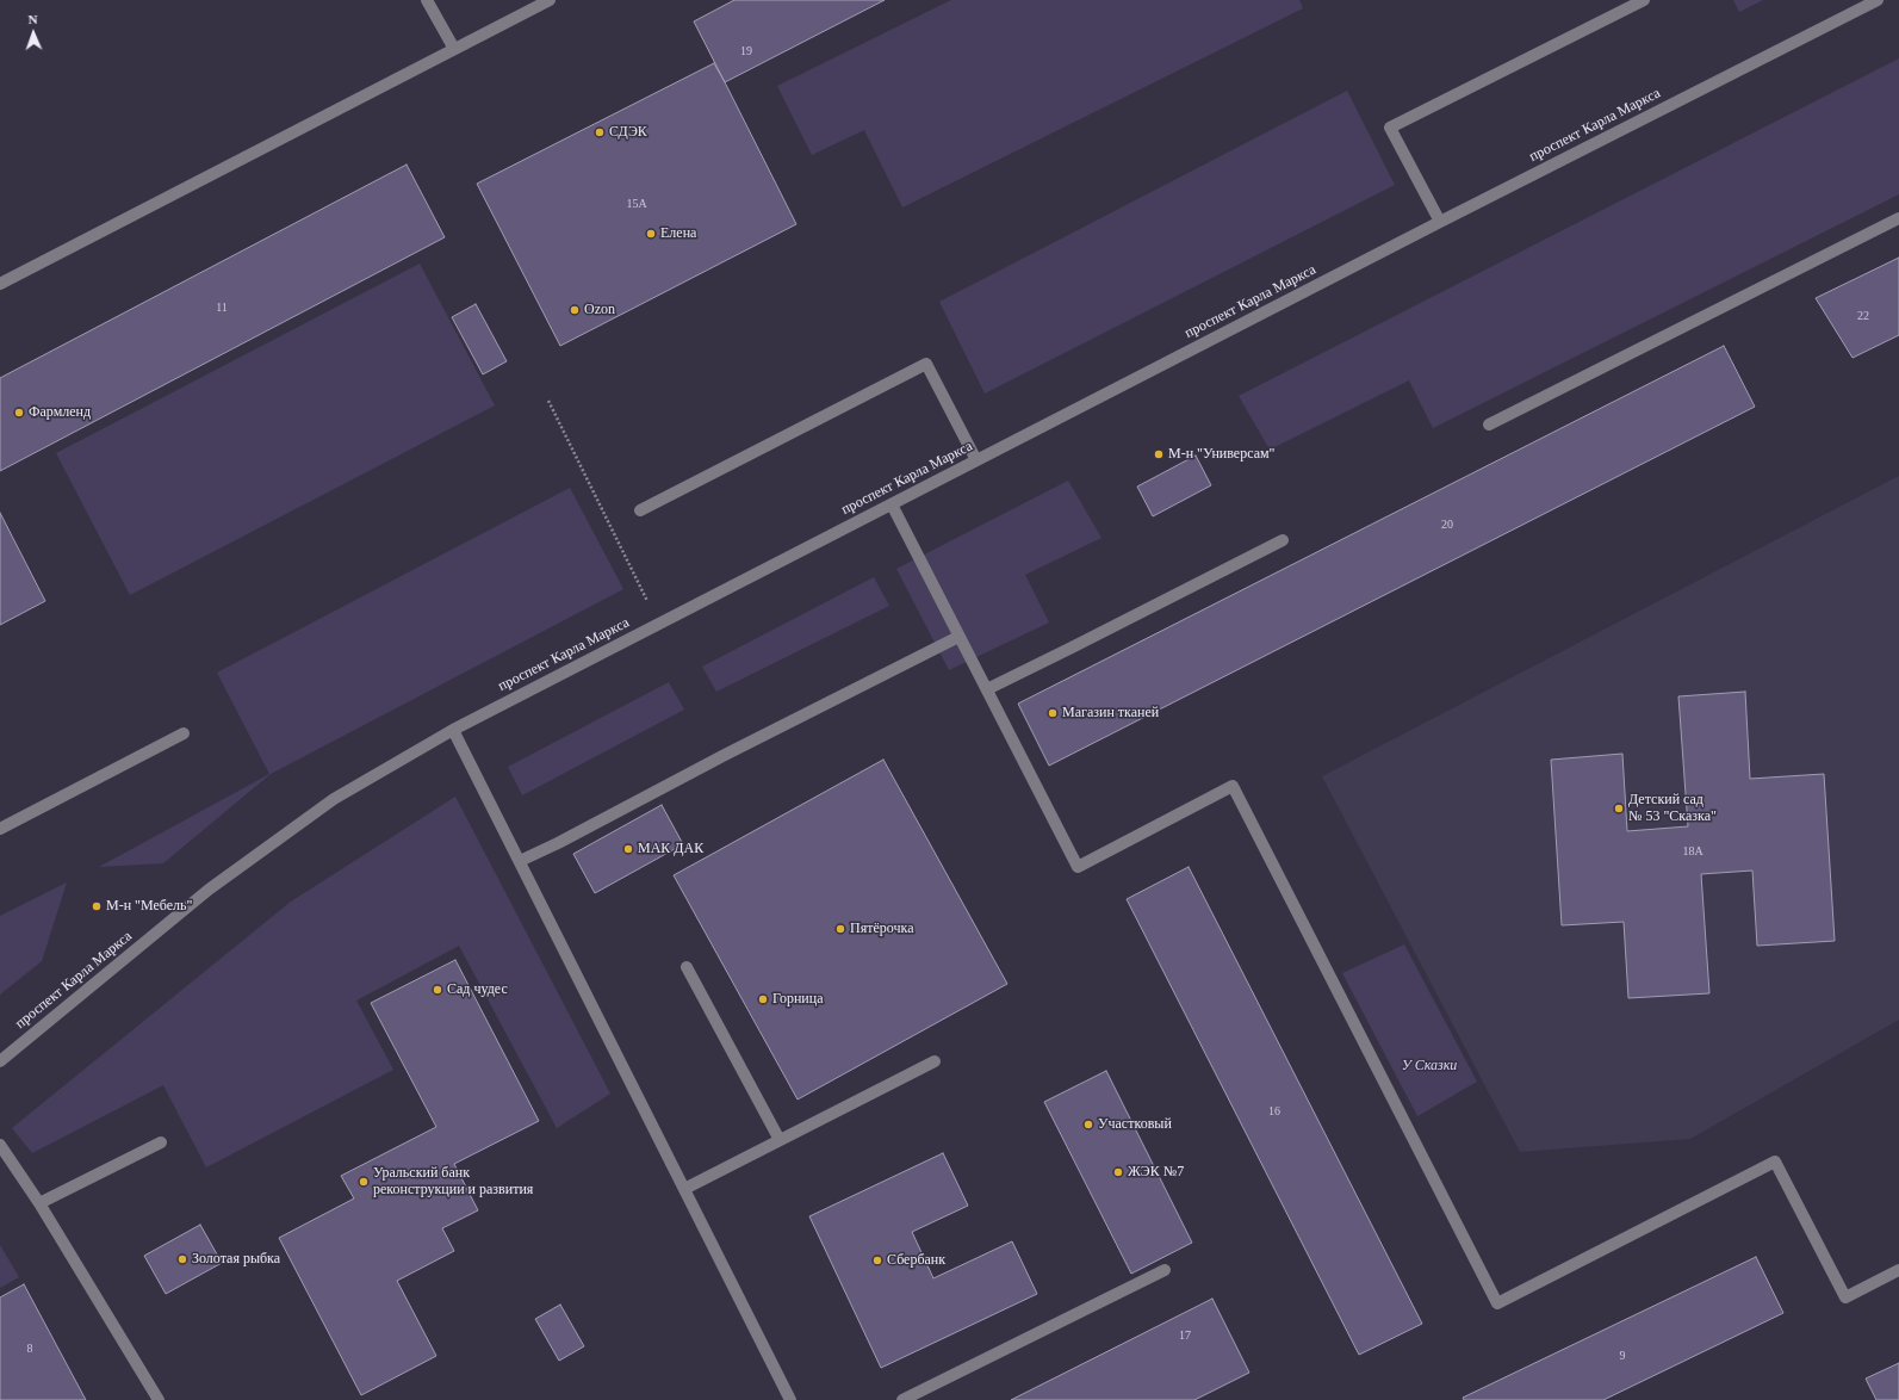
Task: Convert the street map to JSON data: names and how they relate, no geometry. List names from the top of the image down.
{
  "streets": {
    "street": ["проспект Карла Маркса"]
  },
  "parks": ["У Сказки"],
  "places": [
    "СДЭК",
    "Елена",
    "Ozon",
    "Фармленд",
    "М-н \"Универсам\"",
    "Магазин тканей",
    "Детский сад № 53 \"Сказка\"",
    "МАК ДАК",
    "М-н \"Мебель\"",
    "Пятёрочка",
    "Сад чудес",
    "Горница",
    "Участковый",
    "ЖЭК №7",
    "Уральский банк реконструкции и развития",
    "Золотая рыбка",
    "Сбербанк"
  ],
  "house_numbers": [
    "19",
    "15А",
    "11",
    "22",
    "20",
    "18А",
    "16",
    "17",
    "8",
    "9"
  ],
  "north": "top"
}
